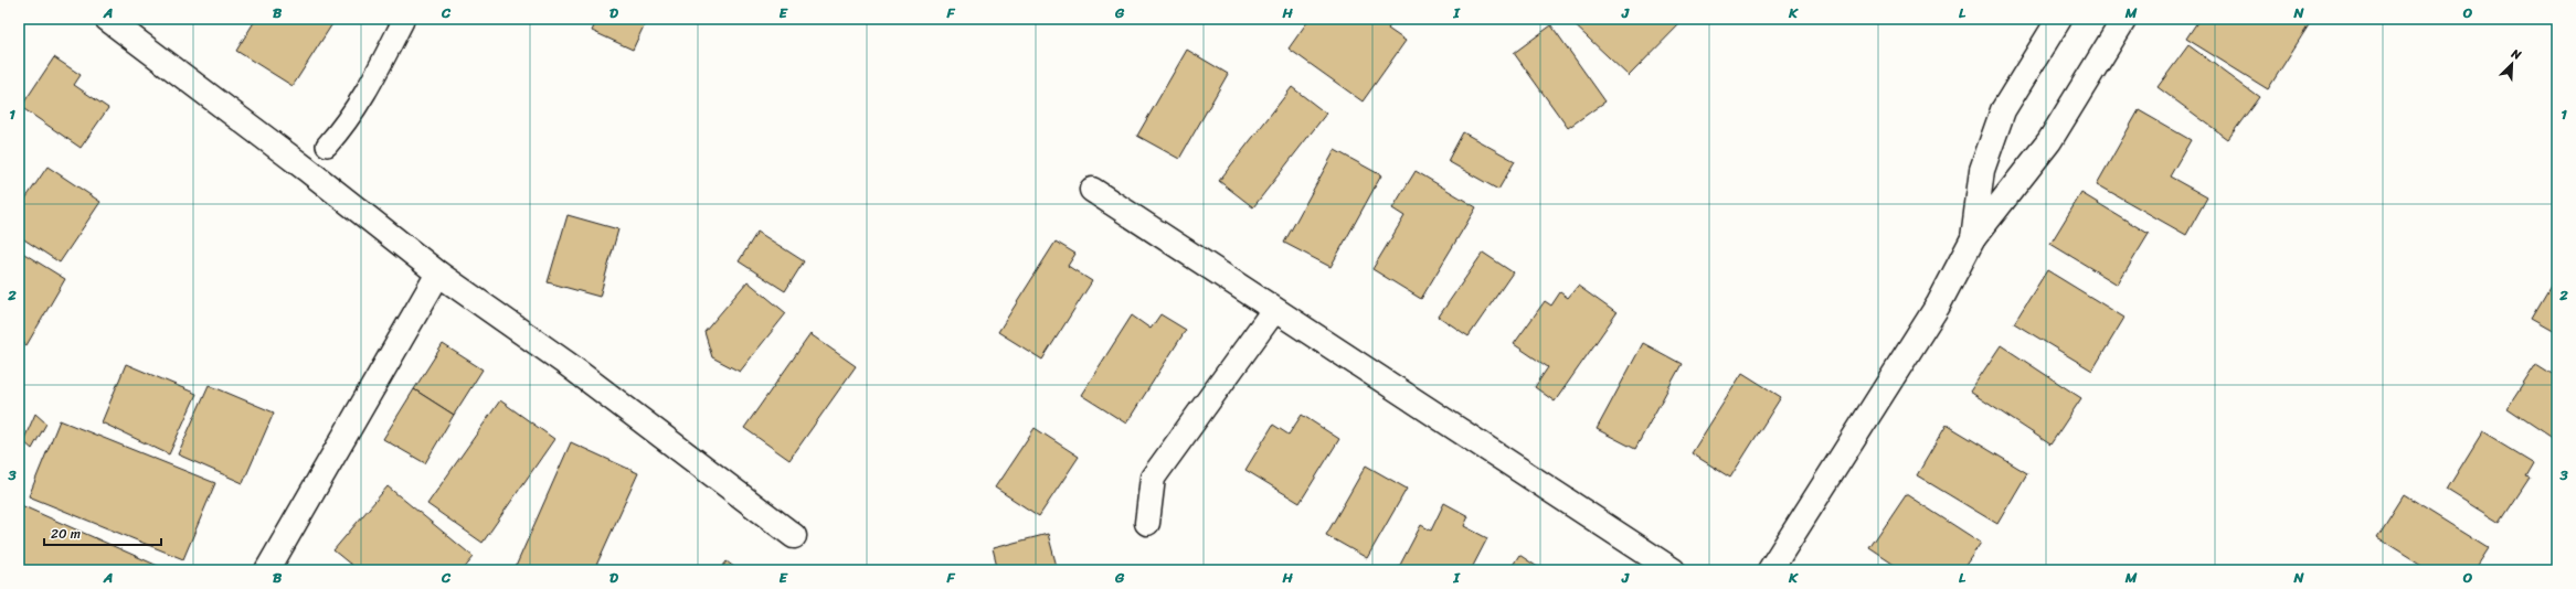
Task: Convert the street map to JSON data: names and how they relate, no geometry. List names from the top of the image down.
{
  "scale_bar": "20 m",
  "north": "top right",
  "grid": {
    "columns": [
      "A",
      "B",
      "C",
      "D",
      "E",
      "F",
      "G",
      "H",
      "I",
      "J",
      "K",
      "L",
      "M",
      "N",
      "O"
    ],
    "rows": ["1", "2", "3"]
  }
}
